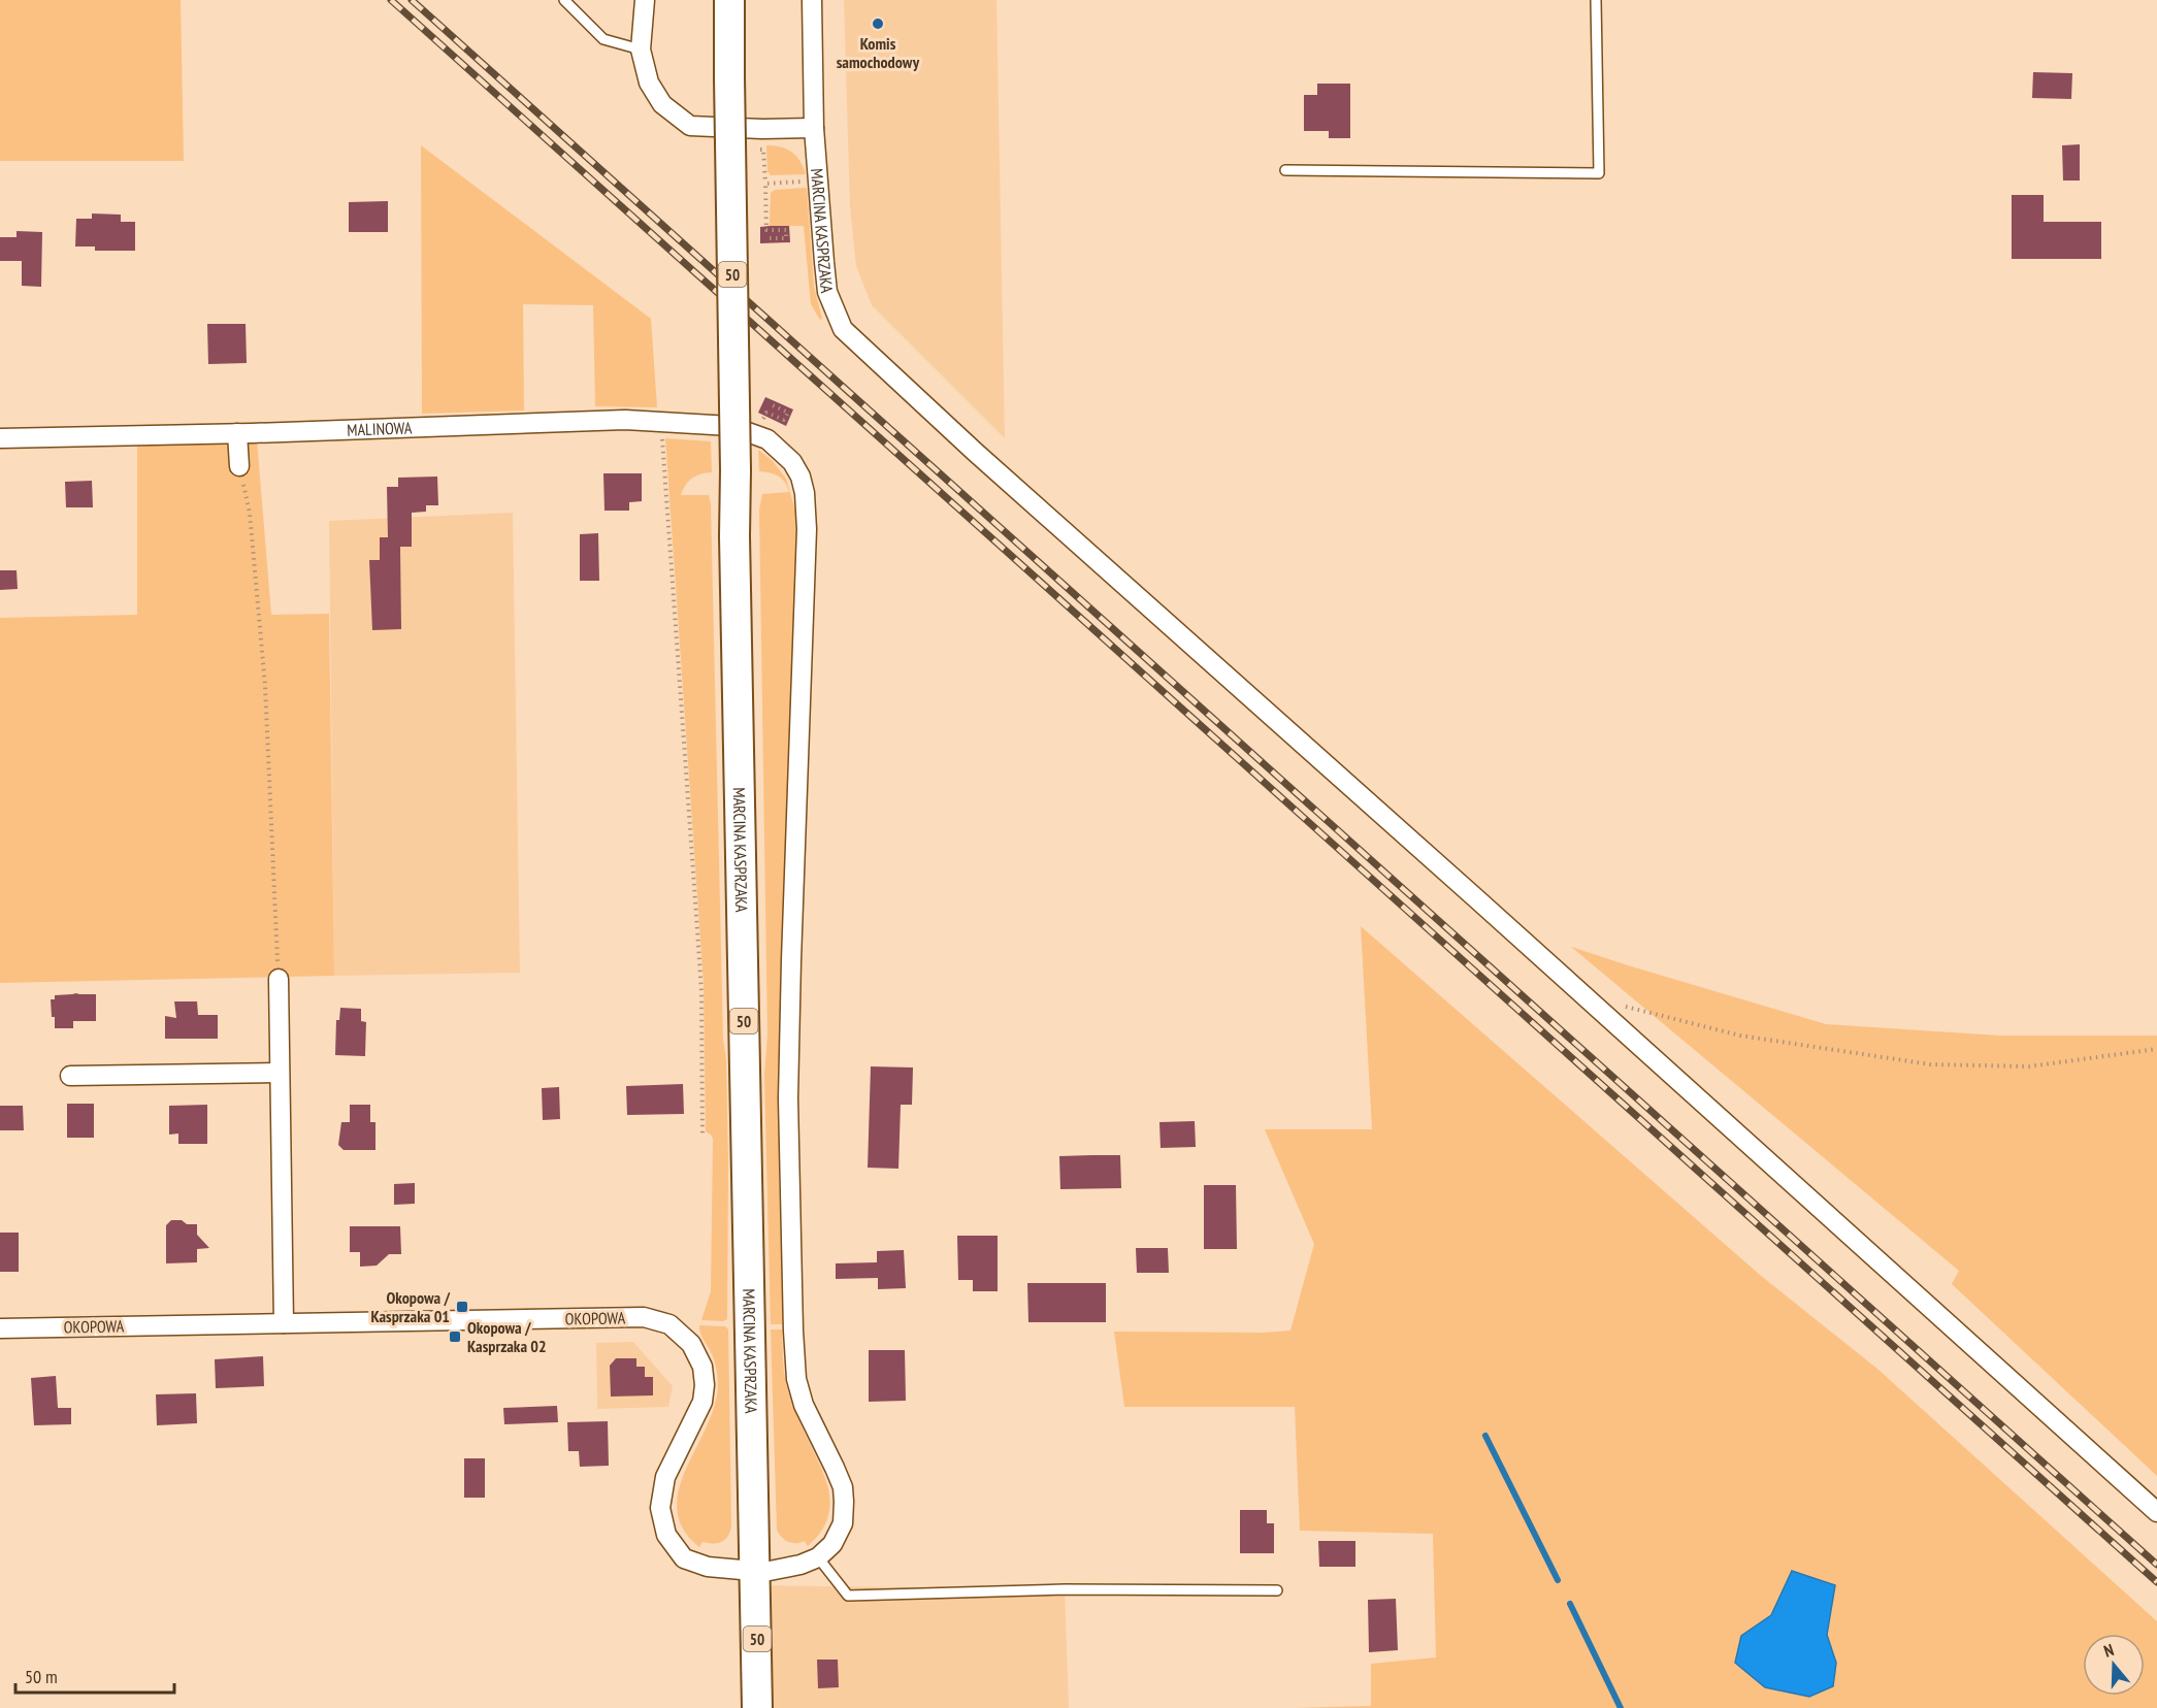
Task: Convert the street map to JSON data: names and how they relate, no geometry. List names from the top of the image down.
{
  "streets": {
    "main road": ["MARCINA KASPRZAKA", "50"],
    "street": ["MALINOWA", "OKOPOWA"]
  },
  "crossings": [
    ["MARCINA KASPRZAKA", "OKOPOWA"]
  ],
  "places": {
    "other": ["Komis samochodowy"],
    "transit": ["Okopowa / Kasprzaka 01", "Okopowa / Kasprzaka 02"]
  },
  "scale_bar": "50 m",
  "north": "top"
}
